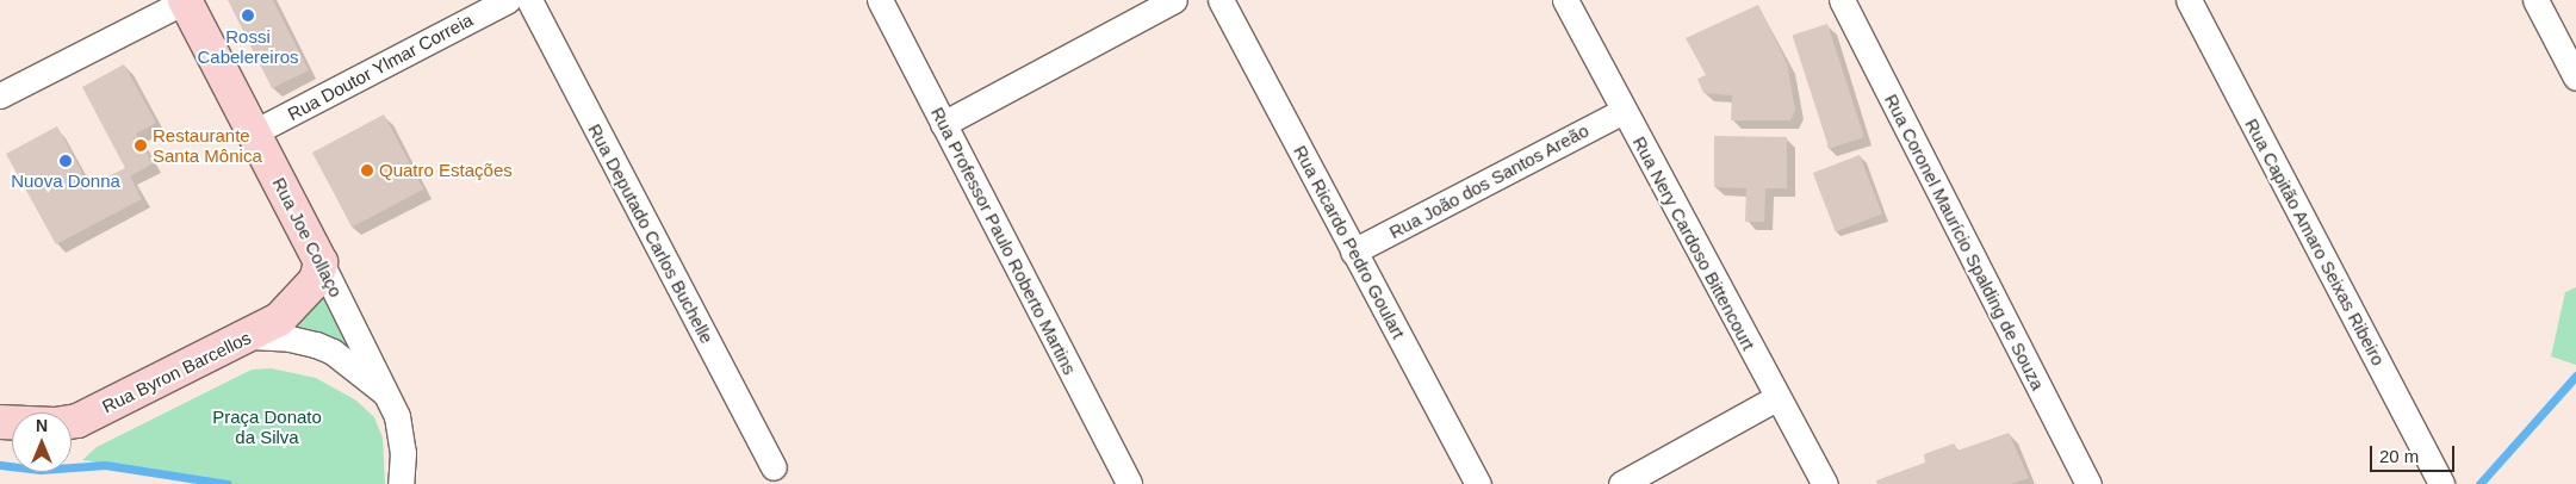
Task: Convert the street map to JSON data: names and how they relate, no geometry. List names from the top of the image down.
{
  "streets": {
    "main road": ["Rua Joe Collaço", "Rua Byron Barcellos"],
    "street": [
      "Rua Doutor Ylmar Correia",
      "Rua João dos Santos Areão",
      "Rua Deputado Carlos Buchelle",
      "Rua Professor Paulo Roberto Martins",
      "Rua Ricardo Pedro Goulart",
      "Rua Coronel Maurício Spalding de Souza",
      "Rua Capitão Amaro Seixas Ribeiro",
      "Rua Nery Cardoso Bittencourt"
    ]
  },
  "crossings": [
    ["Rua Doutor Ylmar Correia", "Rua Joe Collaço"],
    ["Rua João dos Santos Areão", "Rua Ricardo Pedro Goulart"],
    ["Rua João dos Santos Areão", "Rua Nery Cardoso Bittencourt"],
    ["Rua Joe Collaço", "Rua Byron Barcellos"]
  ],
  "parks": ["Praça Donato da Silva"],
  "places": [
    "Rossi Cabelereiros",
    "Restaurante Santa Mônica",
    "Nuova Donna",
    "Quatro Estações"
  ],
  "scale_bar": "20 m",
  "north": "top"
}
